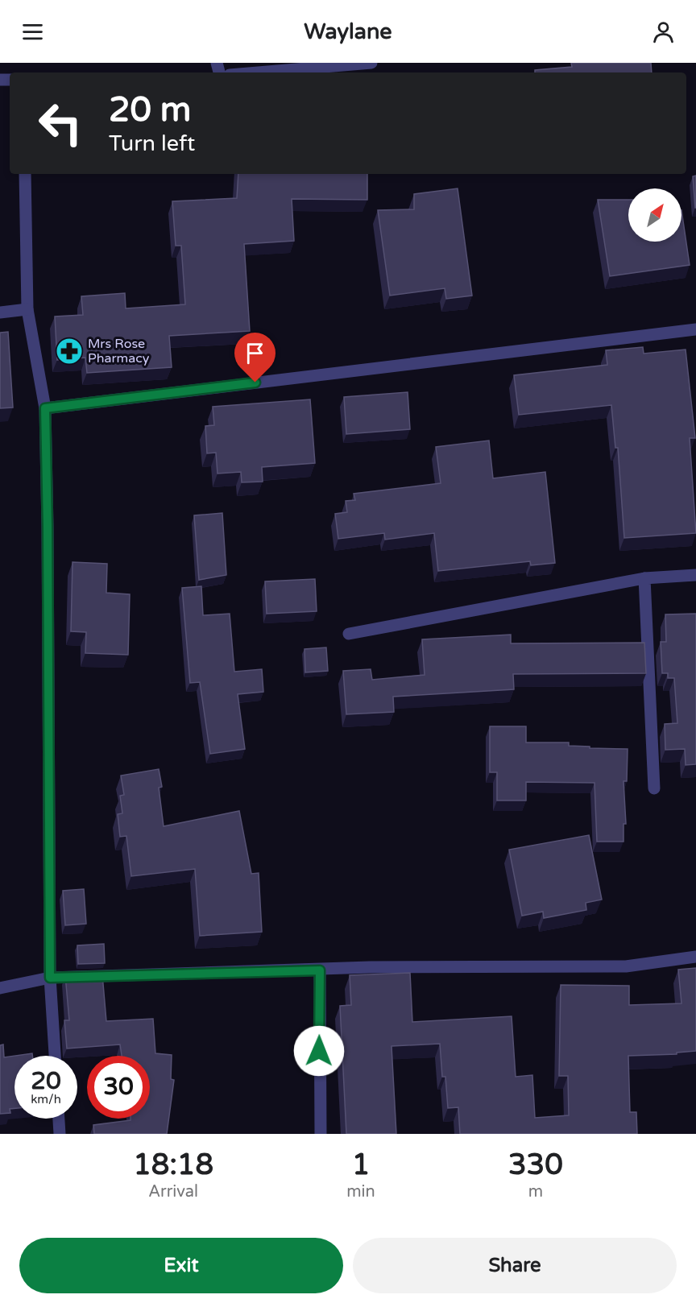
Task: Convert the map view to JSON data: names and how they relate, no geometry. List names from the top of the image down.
{
  "places": {
    "pharmacy": ["Mrs Rose Pharmacy"]
  },
  "north": "top right",
  "page": {
    "header": "Waylane",
    "turn": ["20 m", "Turn left"],
    "speed": "20 km/h",
    "limit": "30",
    "eta": [
      "18:18",
      "Arrival",
      "1",
      "min",
      "330",
      "m"
    ],
    "buttons": ["Exit", "Share"]
  }
}
